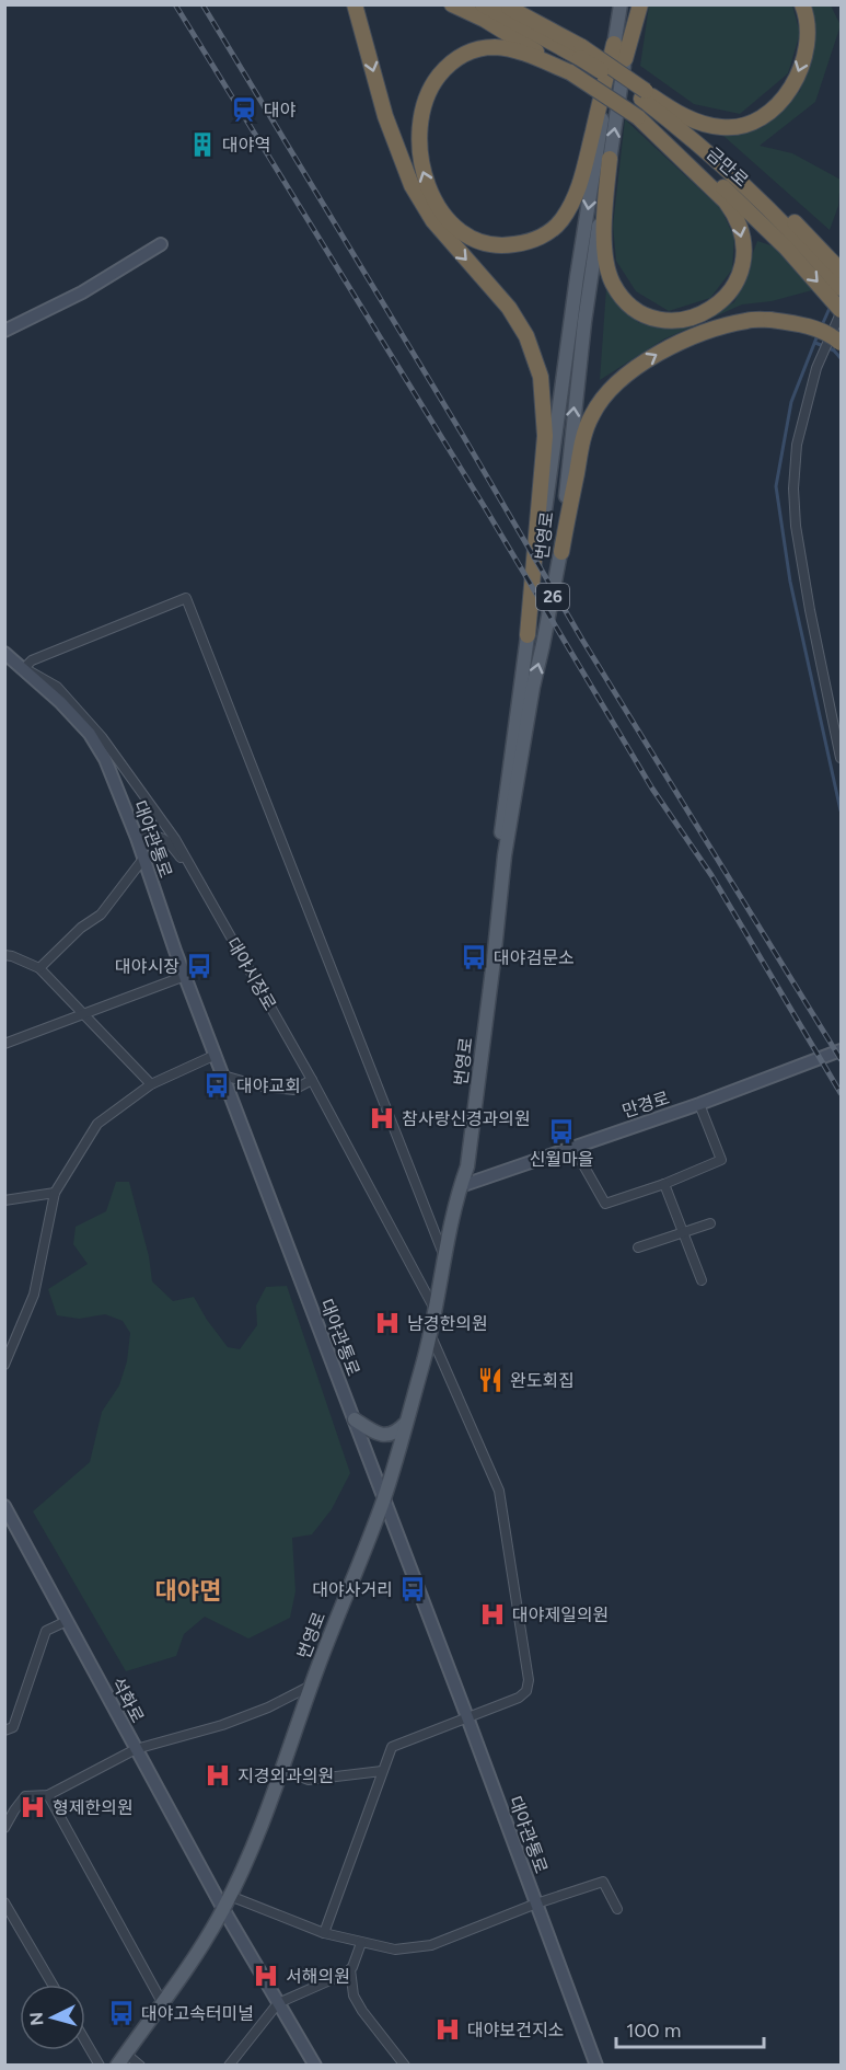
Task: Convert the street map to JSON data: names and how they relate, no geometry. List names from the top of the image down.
{
  "streets": {
    "highway": ["금만로"],
    "main road": ["번영로", "26"],
    "street": [
      "대야관통로",
      "대야시장로",
      "만경로",
      "석화로"
    ]
  },
  "crossings": [
    ["번영로", "대야관통로"],
    ["번영로", "대야시장로"],
    ["번영로", "만경로"],
    ["번영로", "석화로"],
    ["대야관통로", "대야시장로"]
  ],
  "districts": ["대야면"],
  "places": {
    "station": ["대야"],
    "building": ["대야역"],
    "bus stop": [
      "대야검문소",
      "대야시장",
      "대야교회",
      "신월마을",
      "대야사거리",
      "대야고속터미널"
    ],
    "hospital": [
      "참사랑신경과의원",
      "남경한의원",
      "대야제일의원",
      "지경외과의원",
      "형제한의원",
      "서해의원",
      "대야보건지소"
    ],
    "restaurant": ["완도회집"]
  },
  "scale_bar": "100 m",
  "north": "left"
}
